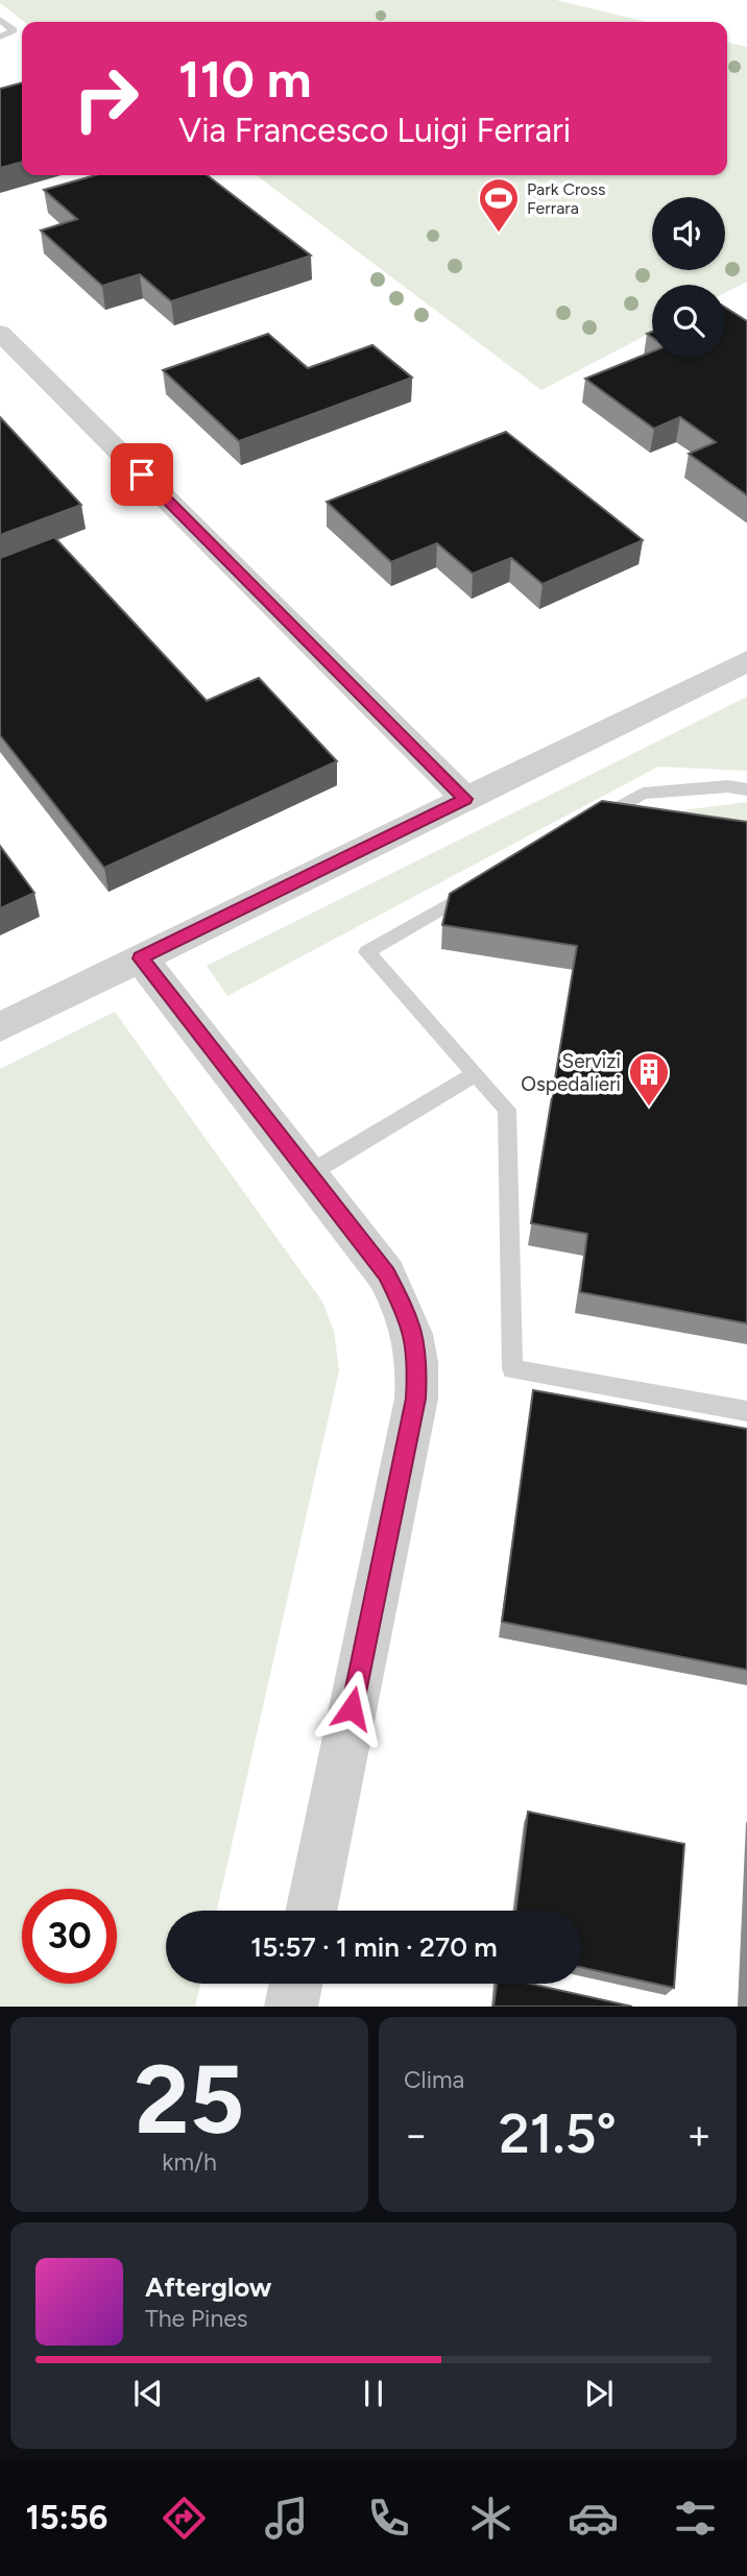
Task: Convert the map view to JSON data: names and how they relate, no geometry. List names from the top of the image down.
{
  "places": {
    "sports": ["Park Cross Ferrara"],
    "building": ["Servizi Ospedalieri"]
  },
  "page": {
    "turn": ["110 m", "Via Francesco Luigi Ferrari"],
    "limit": "30",
    "trip": "15:57 · 1 min · 270 m",
    "tile": [
      ["25", "km/h"],
      "Clima"
    ],
    "heat": ["−", "21.5°", "+"],
    "song": ["Afterglow", "The Pines"],
    "tabs": "15:56"
  }
}
